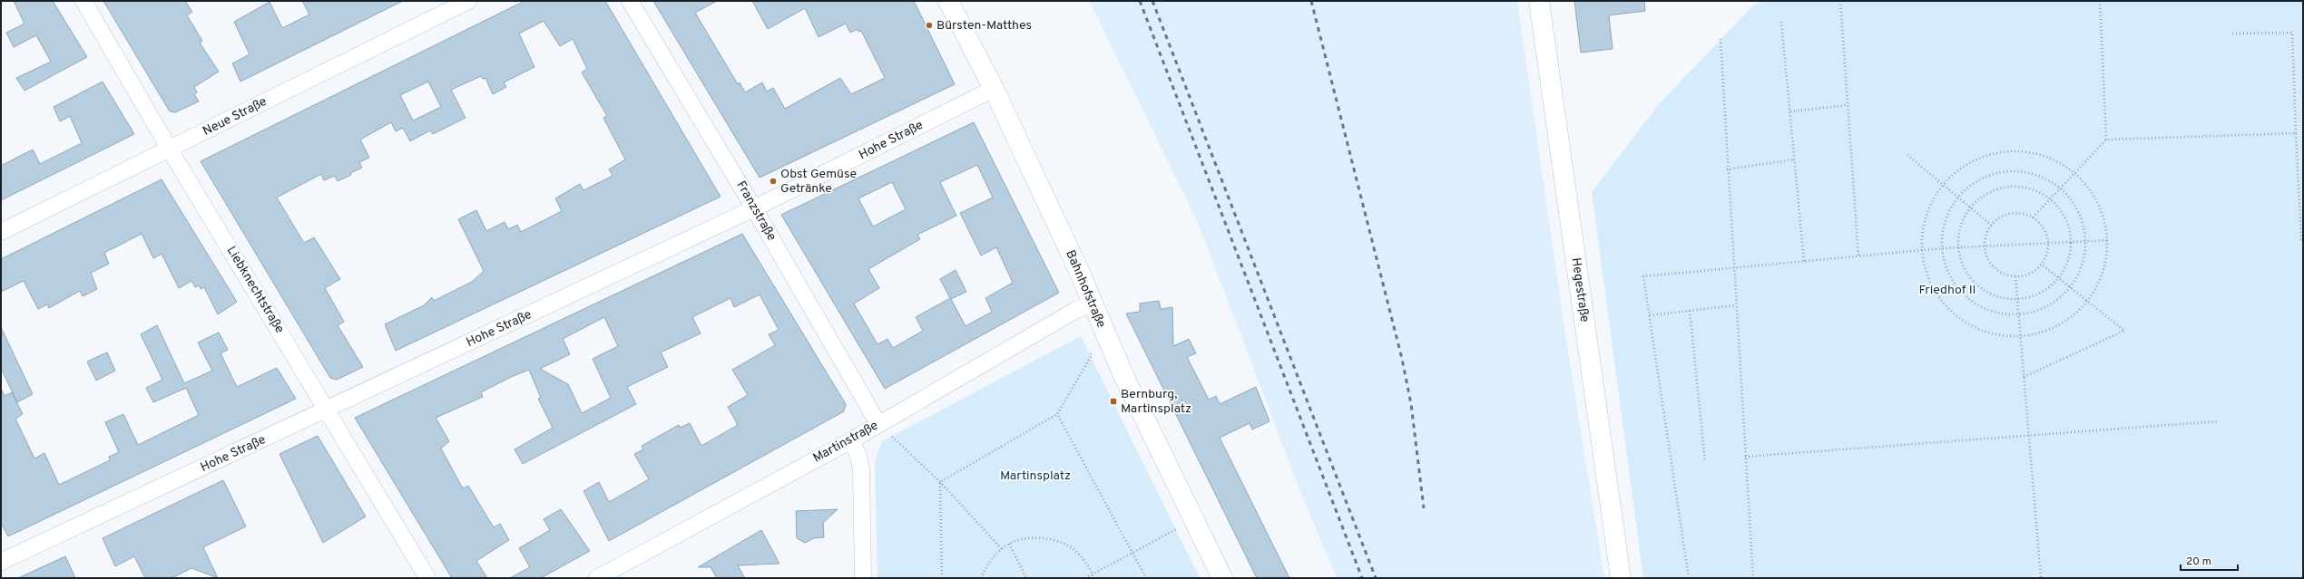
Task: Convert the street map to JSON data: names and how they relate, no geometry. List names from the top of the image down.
{
  "streets": {
    "main road": ["Bahnhofstraße", "Hegestraße"],
    "street": [
      "Neue Straße",
      "Hohe Straße",
      "Franzstraße",
      "Liebknechtstraße",
      "Martinstraße"
    ]
  },
  "crossings": [
    ["Neue Straße", "Liebknechtstraße"],
    ["Hohe Straße", "Franzstraße"],
    ["Hohe Straße", "Bahnhofstraße"],
    ["Hohe Straße", "Liebknechtstraße"],
    ["Franzstraße", "Martinstraße"],
    ["Bahnhofstraße", "Martinstraße"]
  ],
  "parks": ["Friedhof II", "Martinsplatz"],
  "places": {
    "other": ["Bürsten-Matthes", "Obst Gemüse Getränke"],
    "transit": ["Bernburg, Martinsplatz"]
  },
  "scale_bar": "20 m"
}
